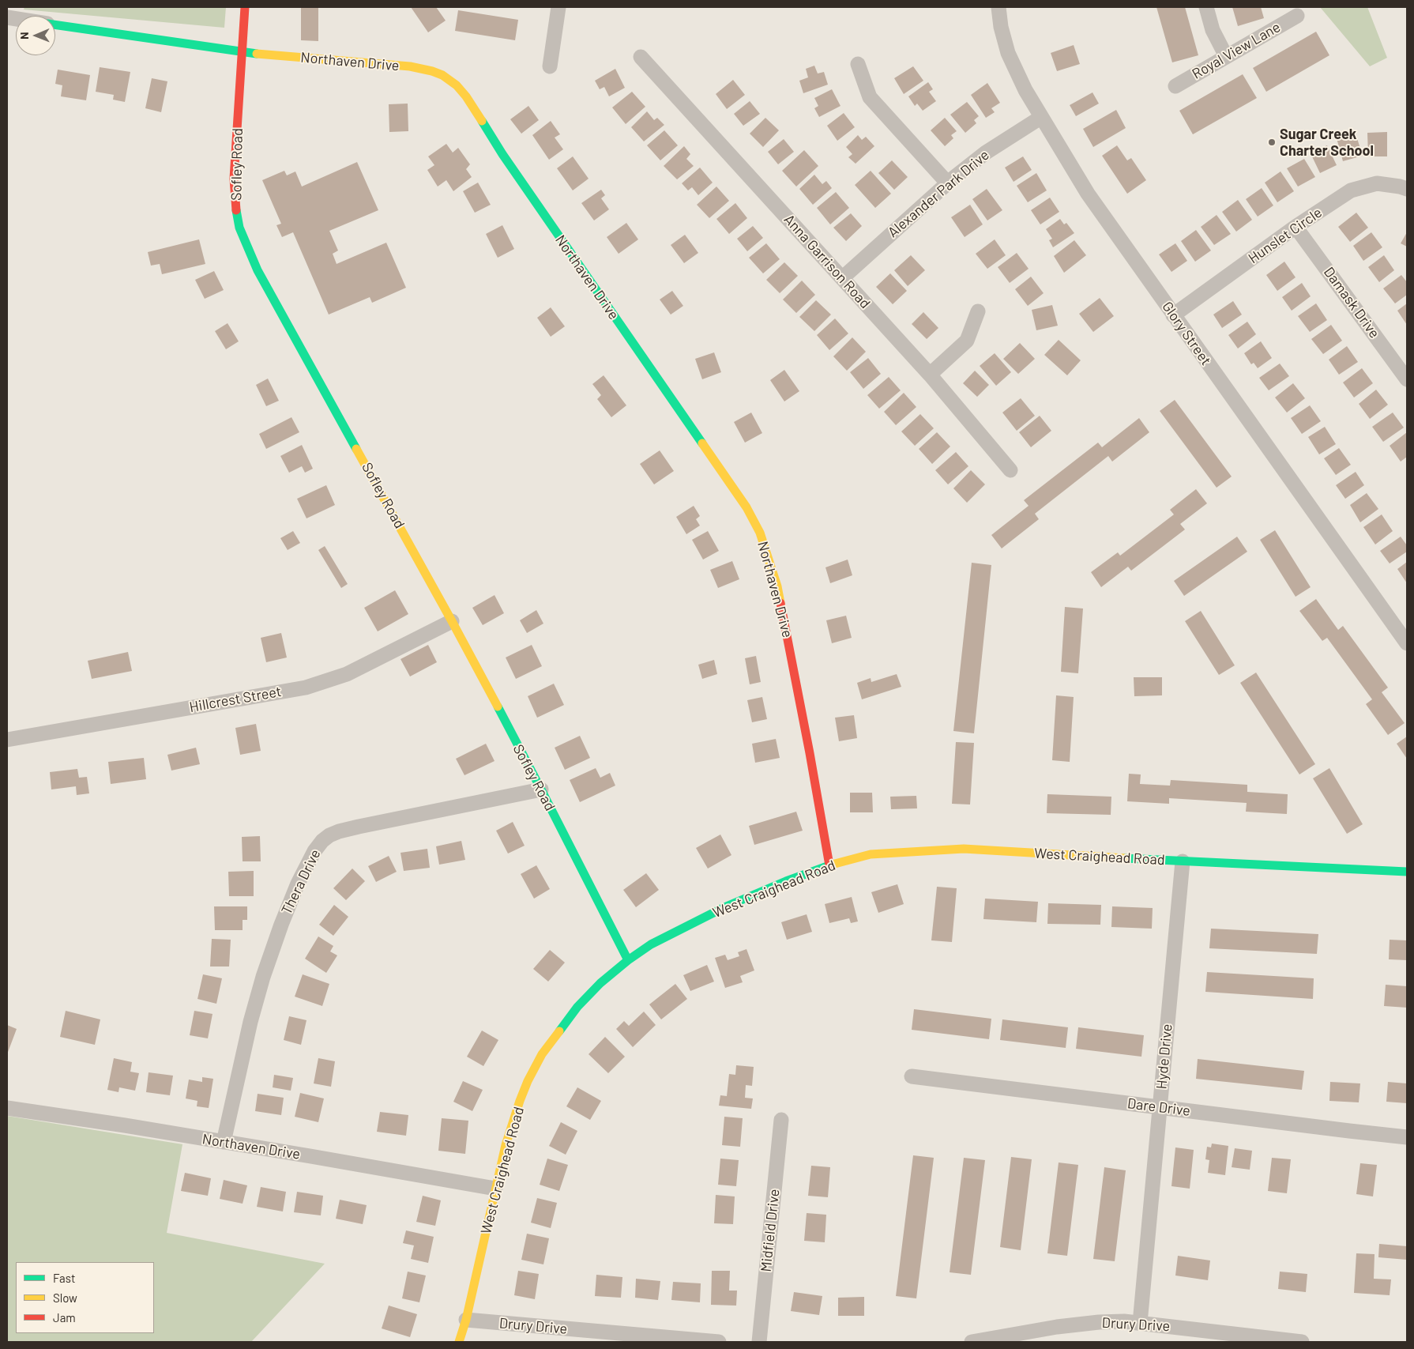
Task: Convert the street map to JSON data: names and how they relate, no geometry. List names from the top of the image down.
{
  "streets": {
    "street": [
      "Royal View Lane",
      "Northaven Drive",
      "Sofley Road",
      "Alexander Park Drive",
      "Hunslet Circle",
      "Anna Garrison Road",
      "Damask Drive",
      "Glory Street",
      "Hillcrest Street",
      "West Craighead Road",
      "Thera Drive",
      "Hyde Drive",
      "Dare Drive",
      "Midfield Drive",
      "Drury Drive"
    ]
  },
  "crossings": [
    ["Northaven Drive", "Sofley Road"],
    ["Northaven Drive", "West Craighead Road"],
    ["Northaven Drive", "Thera Drive"],
    ["Sofley Road", "Hillcrest Street"],
    ["Sofley Road", "West Craighead Road"],
    ["Sofley Road", "Thera Drive"],
    ["Alexander Park Drive", "Anna Garrison Road"],
    ["Alexander Park Drive", "Glory Street"],
    ["Hunslet Circle", "Damask Drive"],
    ["Hunslet Circle", "Glory Street"],
    ["West Craighead Road", "Hyde Drive"],
    ["West Craighead Road", "Drury Drive"],
    ["Hyde Drive", "Dare Drive"],
    ["Hyde Drive", "Drury Drive"]
  ],
  "places": ["Sugar Creek Charter School"],
  "legend": ["Fast", "Slow", "Jam"],
  "north": "left"
}
